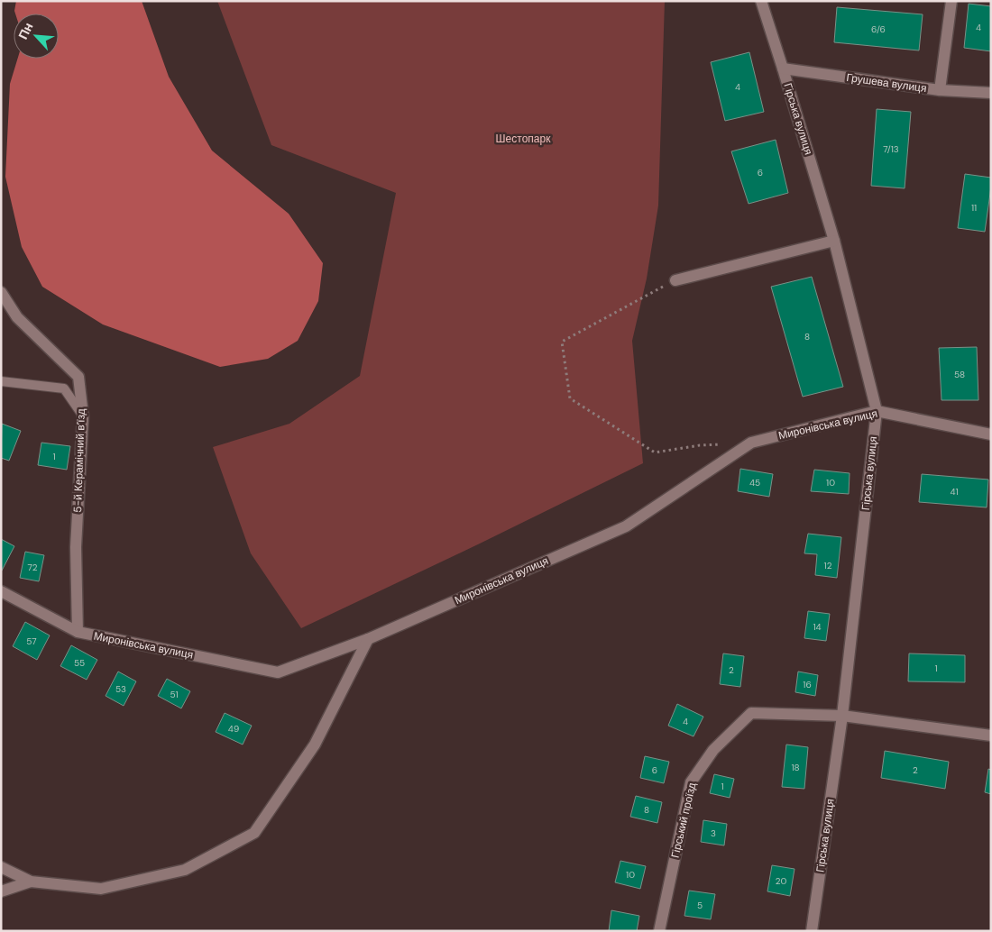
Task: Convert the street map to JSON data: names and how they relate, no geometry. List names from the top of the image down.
{
  "streets": {
    "street": [
      "Грушева вулиця",
      "Гірська вулиця",
      "Миронівська вулиця",
      "5-й Керамічний в’їзд",
      "Гірський проїзд"
    ]
  },
  "crossings": [
    ["Грушева вулиця", "Гірська вулиця"],
    ["Гірська вулиця", "Миронівська вулиця"],
    ["Гірська вулиця", "Гірський проїзд"],
    ["Миронівська вулиця", "5-й Керамічний в’їзд"]
  ],
  "parks": ["Шестопарк"],
  "house_numbers": [
    "4",
    "6/6",
    "4",
    "7/13",
    "6",
    "11",
    "8",
    "58",
    "1",
    "45",
    "10",
    "41",
    "12",
    "72",
    "14",
    "57",
    "55",
    "1",
    "2",
    "16",
    "53",
    "51",
    "4",
    "49",
    "18",
    "6",
    "2",
    "1",
    "8",
    "3",
    "10",
    "20",
    "5"
  ],
  "north": "top left"
}
